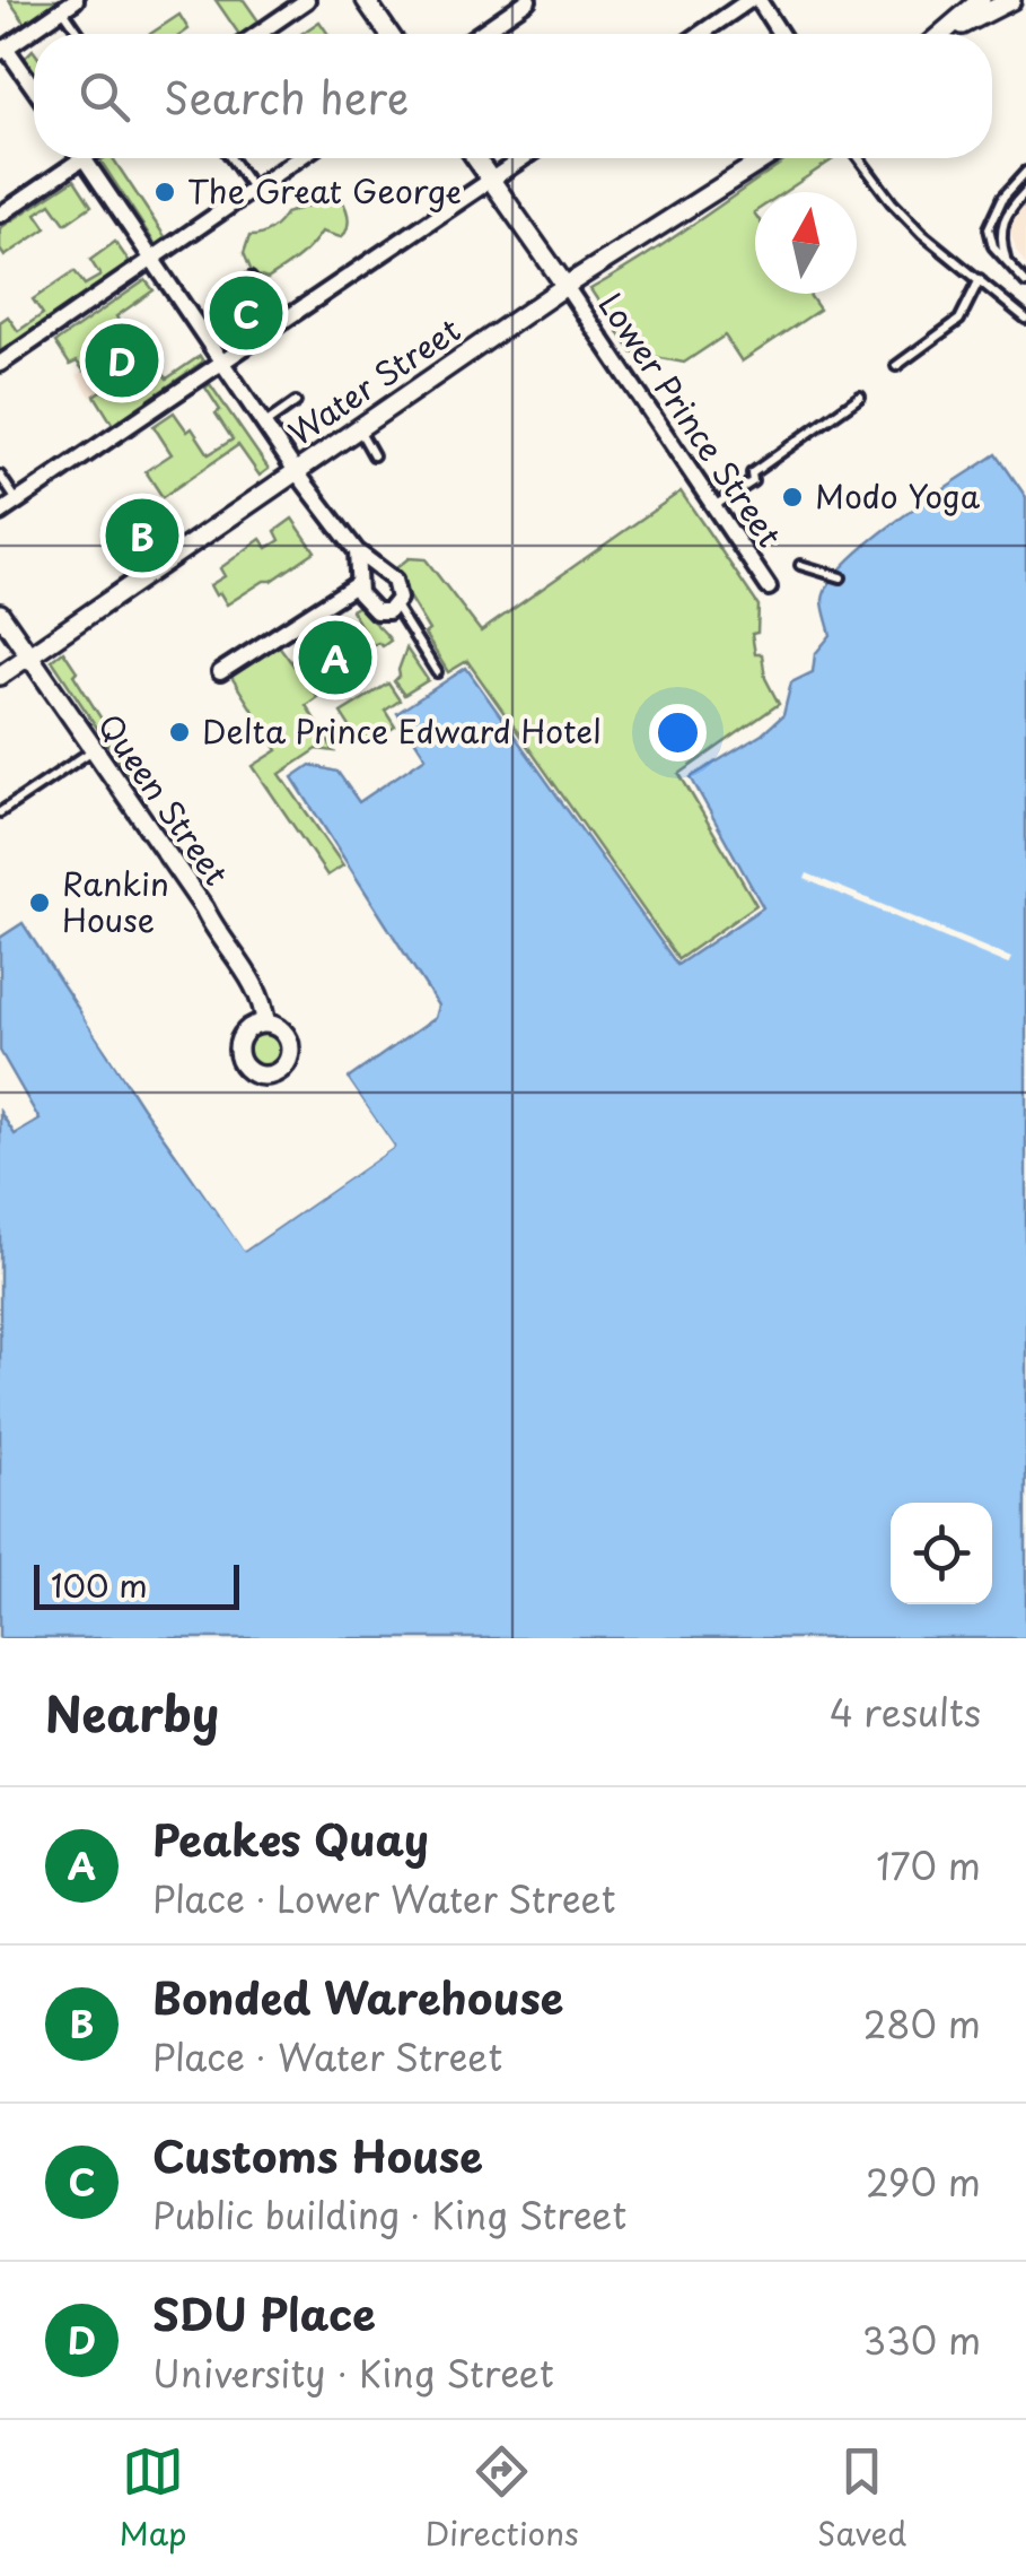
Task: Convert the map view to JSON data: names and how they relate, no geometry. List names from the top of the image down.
{
  "streets": {
    "street": ["Water Street", "Lower Prince Street", "Queen Street"]
  },
  "crossings": [
    ["Water Street", "Lower Prince Street"],
    ["Water Street", "Queen Street"]
  ],
  "places": [
    "The Great George",
    "Modo Yoga",
    "Delta Prince Edward Hotel",
    "Rankin House"
  ],
  "scale_bar": "100 m",
  "north": "top",
  "page": {
    "search": "Search here",
    "pins": [
      "C",
      "D",
      "B",
      "A"
    ],
    "scale": "100 m",
    "heading": ["Nearby", "4 results"],
    "list": [
      {
        "mark": "A",
        "name": "Peakes Quay",
        "note": "Place · Lower Water Street",
        "value": "170 m"
      },
      {
        "mark": "B",
        "name": "Bonded Warehouse",
        "note": "Place · Water Street",
        "value": "280 m"
      },
      {
        "mark": "C",
        "name": "Customs House",
        "note": "Public building · King Street",
        "value": "290 m"
      },
      {
        "mark": "D",
        "name": "SDU Place",
        "note": "University · King Street",
        "value": "330 m"
      }
    ],
    "nav": ["Map", "Directions", "Saved"]
  }
}
